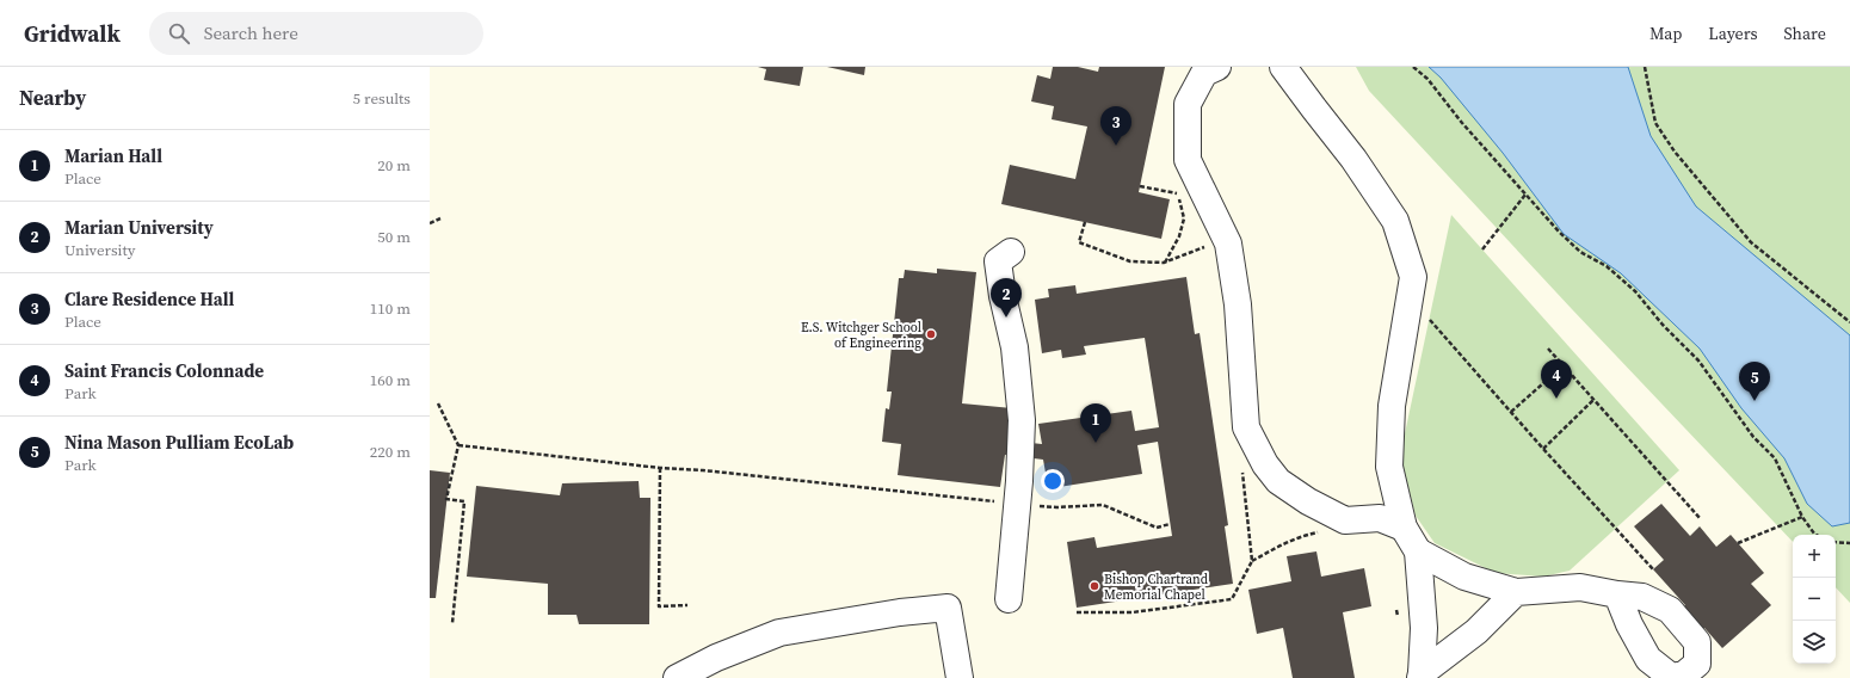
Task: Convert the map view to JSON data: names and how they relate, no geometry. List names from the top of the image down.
{
  "places": ["E.S. Witchger School of Engineering", "Bishop Chartrand Memorial Chapel"],
  "page": {
    "header": "Gridwalk",
    "search": "Search here",
    "nav": ["Map", "Layers", "Share"],
    "heading": ["Nearby", "5 results"],
    "pins": [
      "3",
      "2",
      "4",
      "5",
      "1"
    ],
    "list": [
      {
        "mark": "1",
        "name": "Marian Hall",
        "note": "Place",
        "value": "20 m"
      },
      {
        "mark": "2",
        "name": "Marian University",
        "note": "University",
        "value": "50 m"
      },
      {
        "mark": "3",
        "name": "Clare Residence Hall",
        "note": "Place",
        "value": "110 m"
      },
      {
        "mark": "4",
        "name": "Saint Francis Colonnade",
        "note": "Park",
        "value": "160 m"
      },
      {
        "mark": "5",
        "name": "Nina Mason Pulliam EcoLab",
        "note": "Park",
        "value": "220 m"
      }
    ],
    "map_buttons": ["+", "−"]
  }
}
